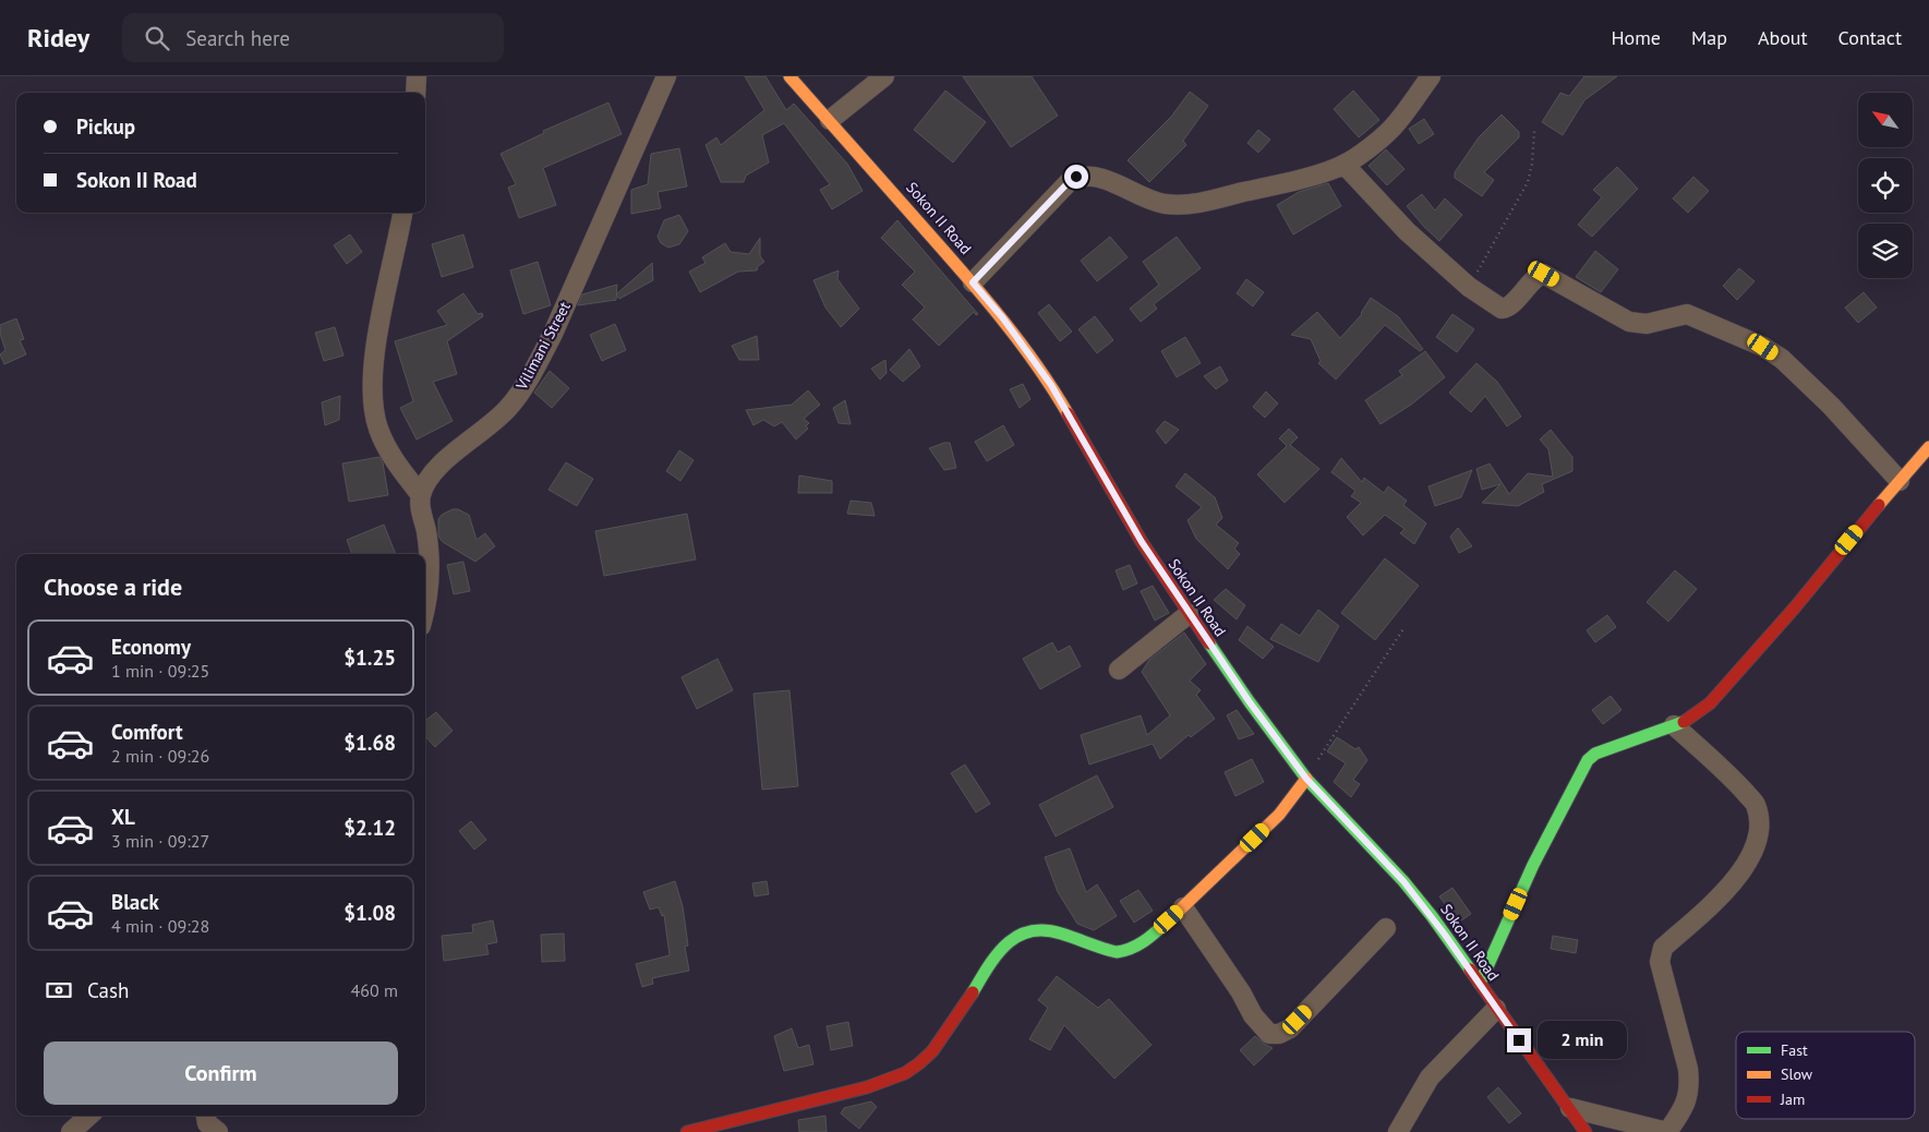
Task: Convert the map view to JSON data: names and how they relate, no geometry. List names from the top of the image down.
{
  "streets": {
    "street": ["Sokon II Road", "Vilimani Street"]
  },
  "legend": ["Fast", "Slow", "Jam"],
  "north": "top left",
  "page": {
    "header": "Ridey",
    "search": "Search here",
    "nav": [
      "Home",
      "Map",
      "About",
      "Contact"
    ],
    "banner": ["Pickup", "Sokon II Road"],
    "heading": "Choose a ride",
    "list": [
      {
        "name": "Economy",
        "note": "1 min · 09:25",
        "value": "$1.25"
      },
      {
        "name": "Comfort",
        "note": "2 min · 09:26",
        "value": "$1.68"
      },
      {
        "name": "XL",
        "note": "3 min · 09:27",
        "value": "$2.12"
      },
      {
        "name": "Black",
        "note": "4 min · 09:28",
        "value": "$1.08"
      }
    ],
    "pay": ["Cash", "460 m"],
    "bubble": "2 min",
    "buttons": "Confirm"
  }
}
